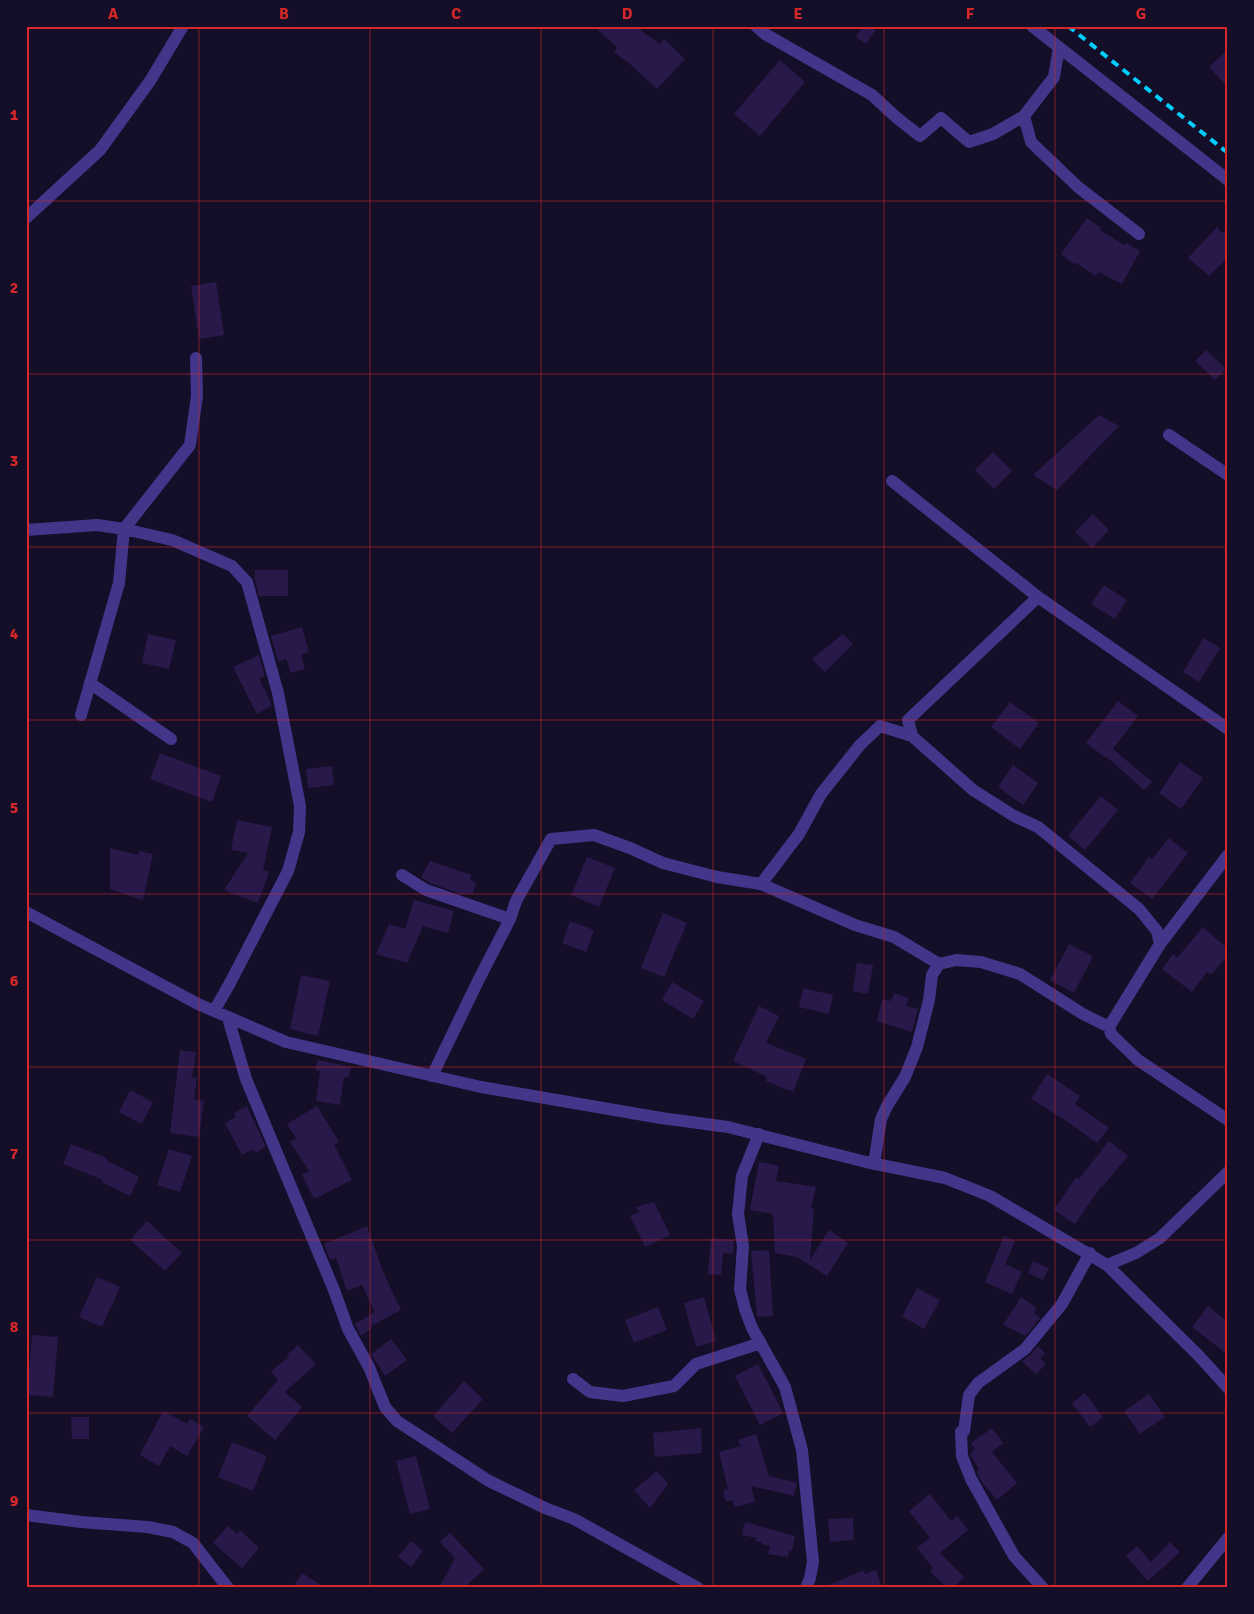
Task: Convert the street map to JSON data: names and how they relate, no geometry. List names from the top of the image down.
{
  "grid": {
    "columns": [
      "A",
      "B",
      "C",
      "D",
      "E",
      "F",
      "G"
    ],
    "rows": [
      "1",
      "2",
      "3",
      "4",
      "5",
      "6",
      "7",
      "8",
      "9"
    ]
  }
}
